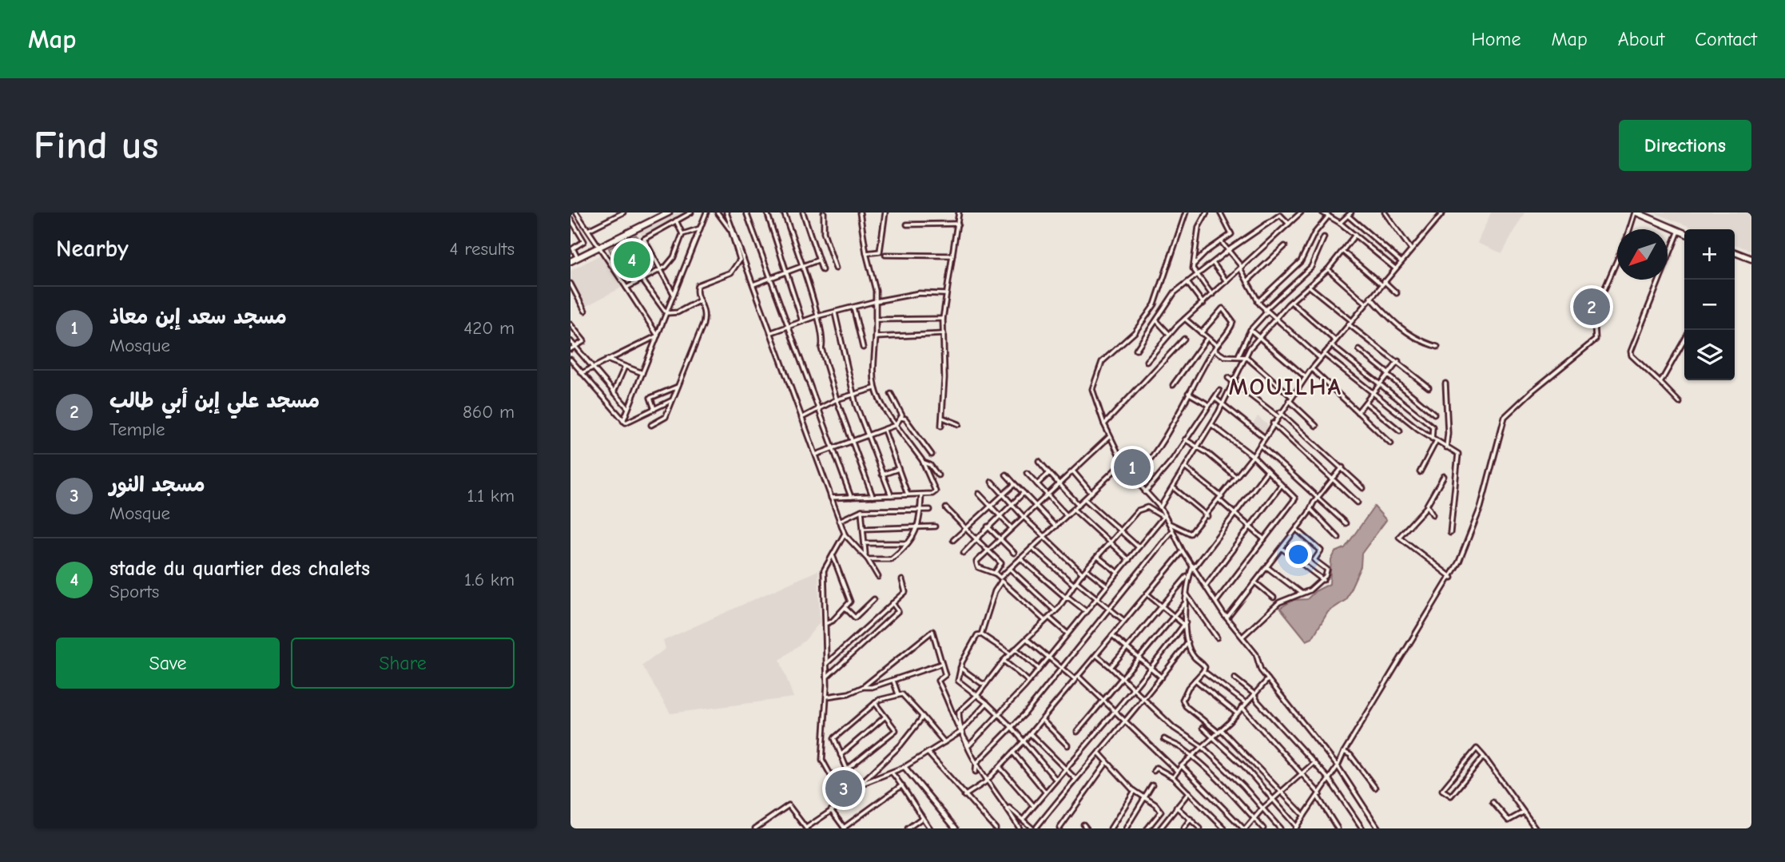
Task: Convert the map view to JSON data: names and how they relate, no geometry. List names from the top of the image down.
{
  "districts": ["MOUILHA"],
  "north": "bottom left",
  "page": {
    "header": "Map",
    "nav": [
      "Home",
      "Map",
      "About",
      "Contact"
    ],
    "buttons": [
      "Directions",
      ["Save", "Share"]
    ],
    "title": "Find us",
    "heading": ["Nearby", "4 results"],
    "map_buttons": ["+", "−"],
    "pins": [
      "4",
      "2",
      "1",
      "3"
    ],
    "list": [
      {
        "mark": "1",
        "name": "مسجد سعد إبن معاذ",
        "note": "Mosque",
        "value": "420 m"
      },
      {
        "mark": "2",
        "name": "مسجد علي إبن أبي طالب",
        "note": "Temple",
        "value": "860 m"
      },
      {
        "mark": "3",
        "name": "مسجد النور",
        "note": "Mosque",
        "value": "1.1 km"
      },
      {
        "mark": "4",
        "name": "stade du quartier des chalets",
        "note": "Sports",
        "value": "1.6 km"
      }
    ]
  }
}
